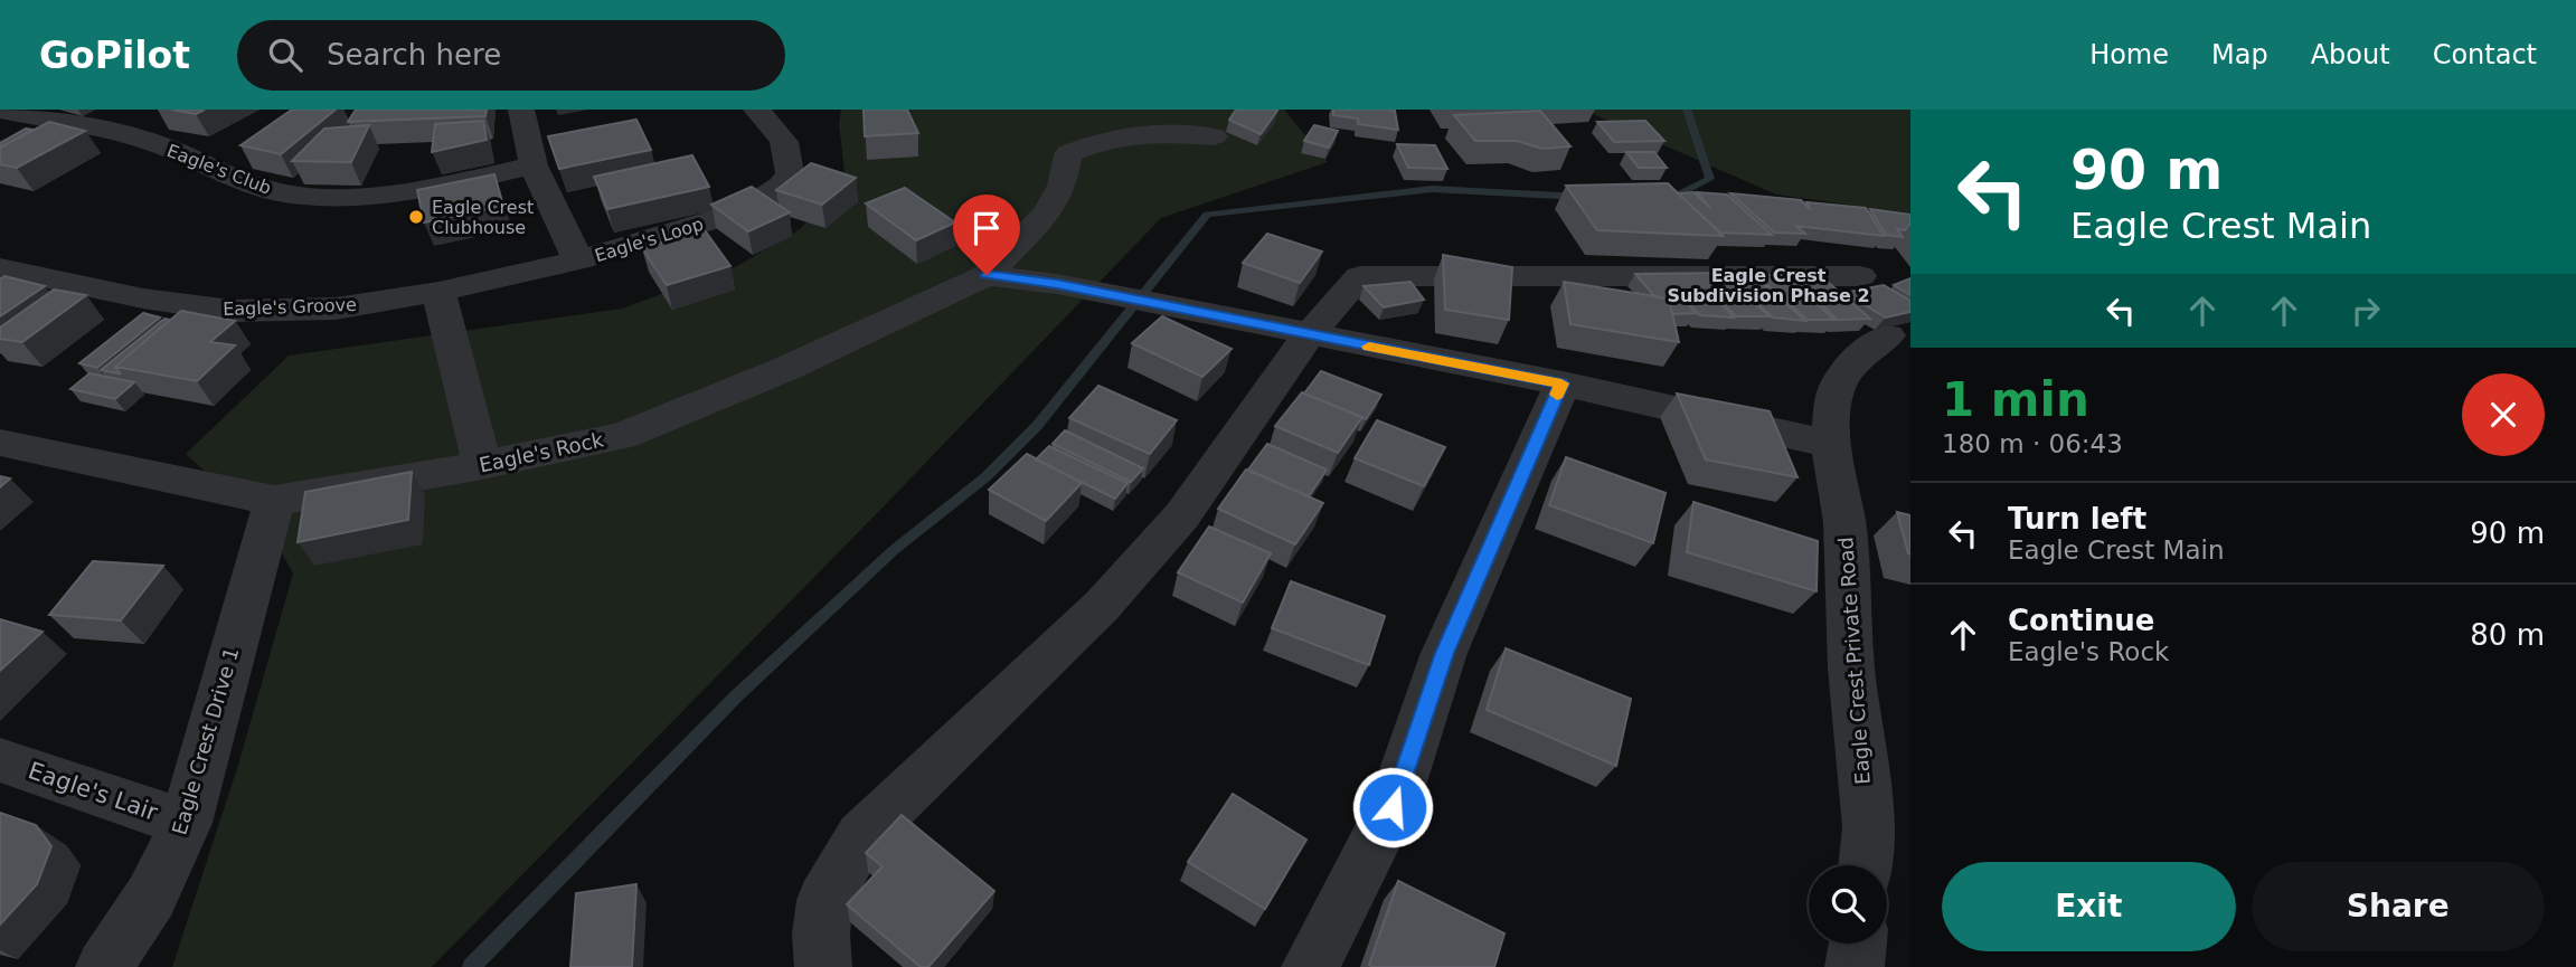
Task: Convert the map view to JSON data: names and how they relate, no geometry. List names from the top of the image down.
{
  "streets": {
    "street": [
      "Eagle's Club",
      "Eagle's Loop",
      "Eagle's Groove",
      "Eagle's Rock",
      "Eagle Crest Private Road",
      "Eagle Crest Drive 1",
      "Eagle's Lair"
    ]
  },
  "crossings": [
    ["Eagle's Club", "Eagle's Loop"],
    ["Eagle's Loop", "Eagle's Groove"],
    ["Eagle's Rock", "Eagle Crest Drive 1"],
    ["Eagle Crest Drive 1", "Eagle's Lair"]
  ],
  "districts": ["Eagle Crest Subdivision Phase 2"],
  "places": ["Eagle Crest Clubhouse"],
  "page": {
    "header": "GoPilot",
    "search": "Search here",
    "nav": [
      "Home",
      "Map",
      "About",
      "Contact"
    ],
    "turn": ["90 m", "Eagle Crest Main"],
    "heading": ["1 min", "180 m · 06:43"],
    "list": [
      {
        "name": "Turn left",
        "note": "Eagle Crest Main",
        "value": "90 m"
      },
      {
        "name": "Continue",
        "note": "Eagle's Rock",
        "value": "80 m"
      }
    ],
    "buttons": ["Exit", "Share"]
  }
}
